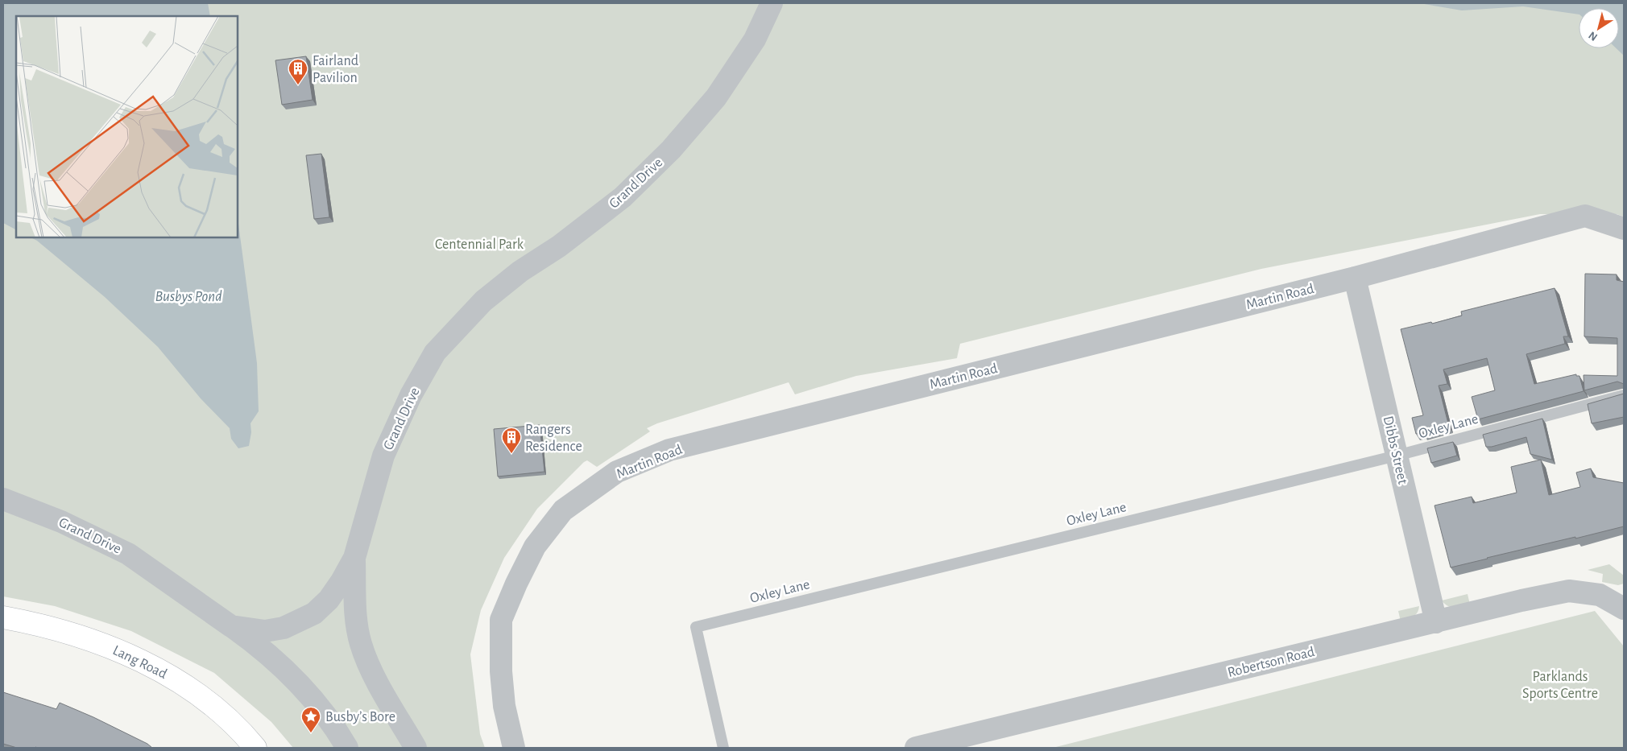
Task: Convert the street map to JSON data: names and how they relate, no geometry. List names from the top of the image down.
{
  "streets": {
    "street": [
      "Grand Drive",
      "Martin Road",
      "Dibbs Street",
      "Lang Road",
      "Robertson Road"
    ],
    "lane": ["Oxley Lane"]
  },
  "crossings": [
    ["Martin Road", "Dibbs Street"],
    ["Oxley Lane", "Dibbs Street"],
    ["Dibbs Street", "Robertson Road"]
  ],
  "water": ["Busbys Pond"],
  "parks": ["Centennial Park", "Parklands Sports Centre"],
  "places": {
    "building": ["Fairland Pavilion", "Rangers Residence"],
    "place": ["Busby’s Bore"]
  },
  "north": "bottom left"
}
